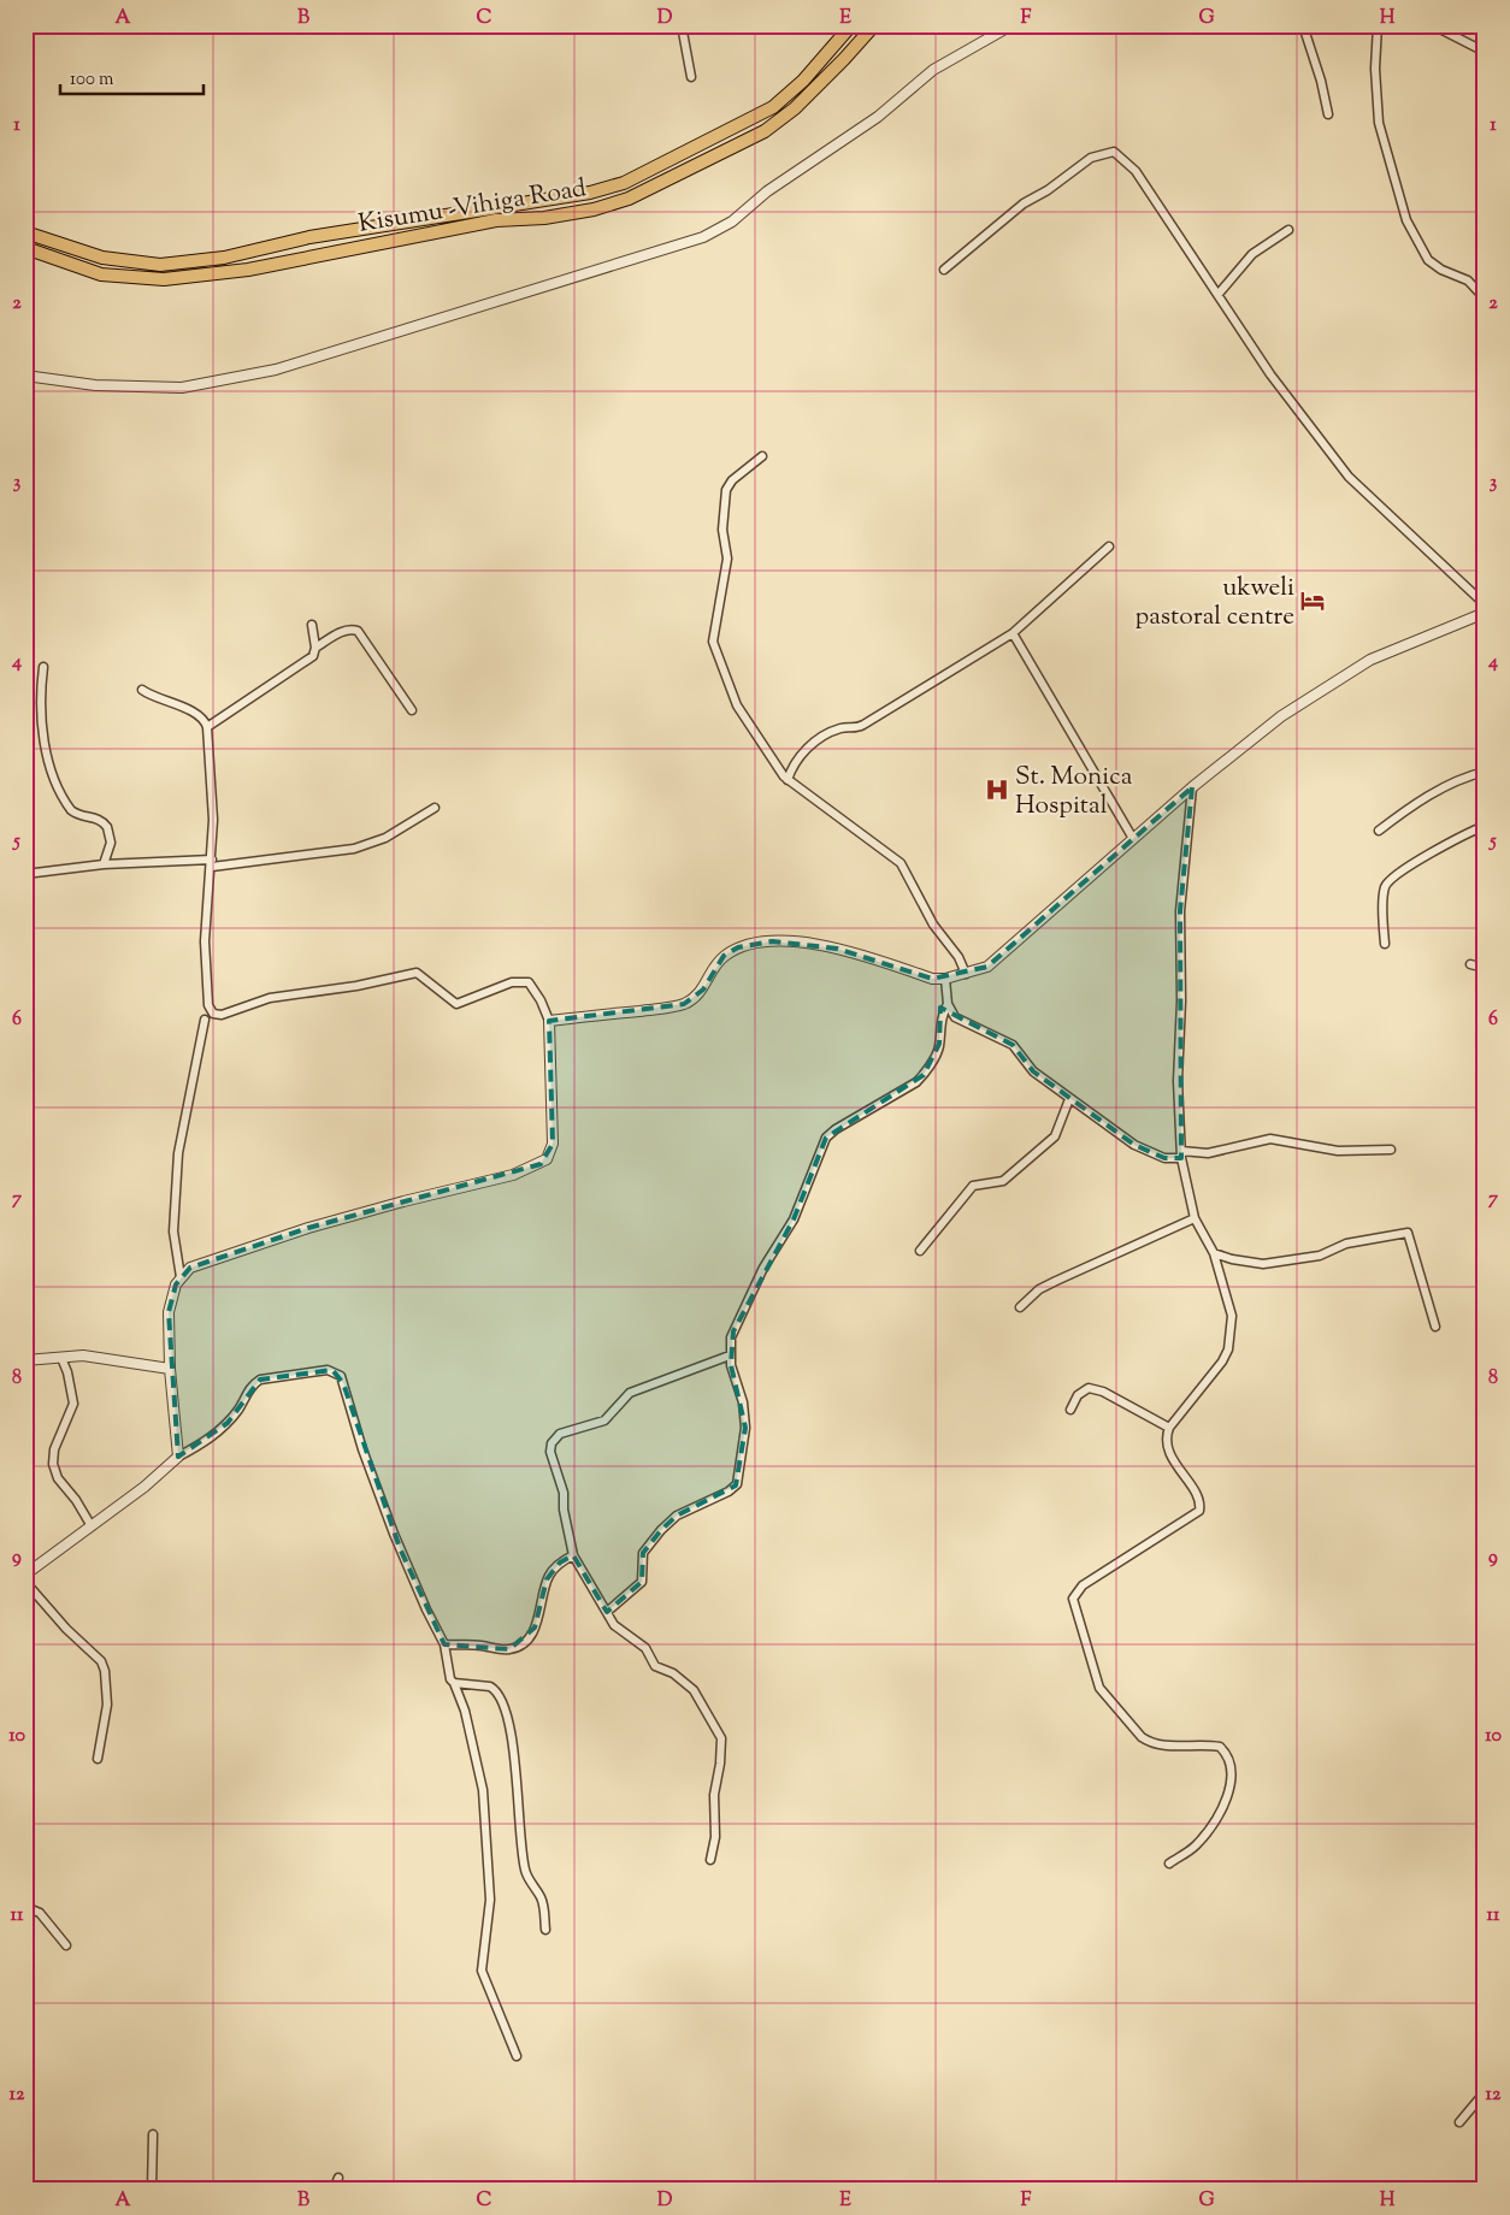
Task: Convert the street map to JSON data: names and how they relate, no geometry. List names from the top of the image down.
{
  "streets": {
    "highway": ["Kisumu -Vihiga Road"]
  },
  "places": {
    "hotel": ["ukweli pastoral centre"],
    "hospital": ["St. Monica Hospital"]
  },
  "scale_bar": "100 m",
  "grid": {
    "columns": [
      "A",
      "B",
      "C",
      "D",
      "E",
      "F",
      "G",
      "H"
    ],
    "rows": [
      "1",
      "2",
      "3",
      "4",
      "5",
      "6",
      "7",
      "8",
      "9",
      "10",
      "11",
      "12"
    ]
  }
}
